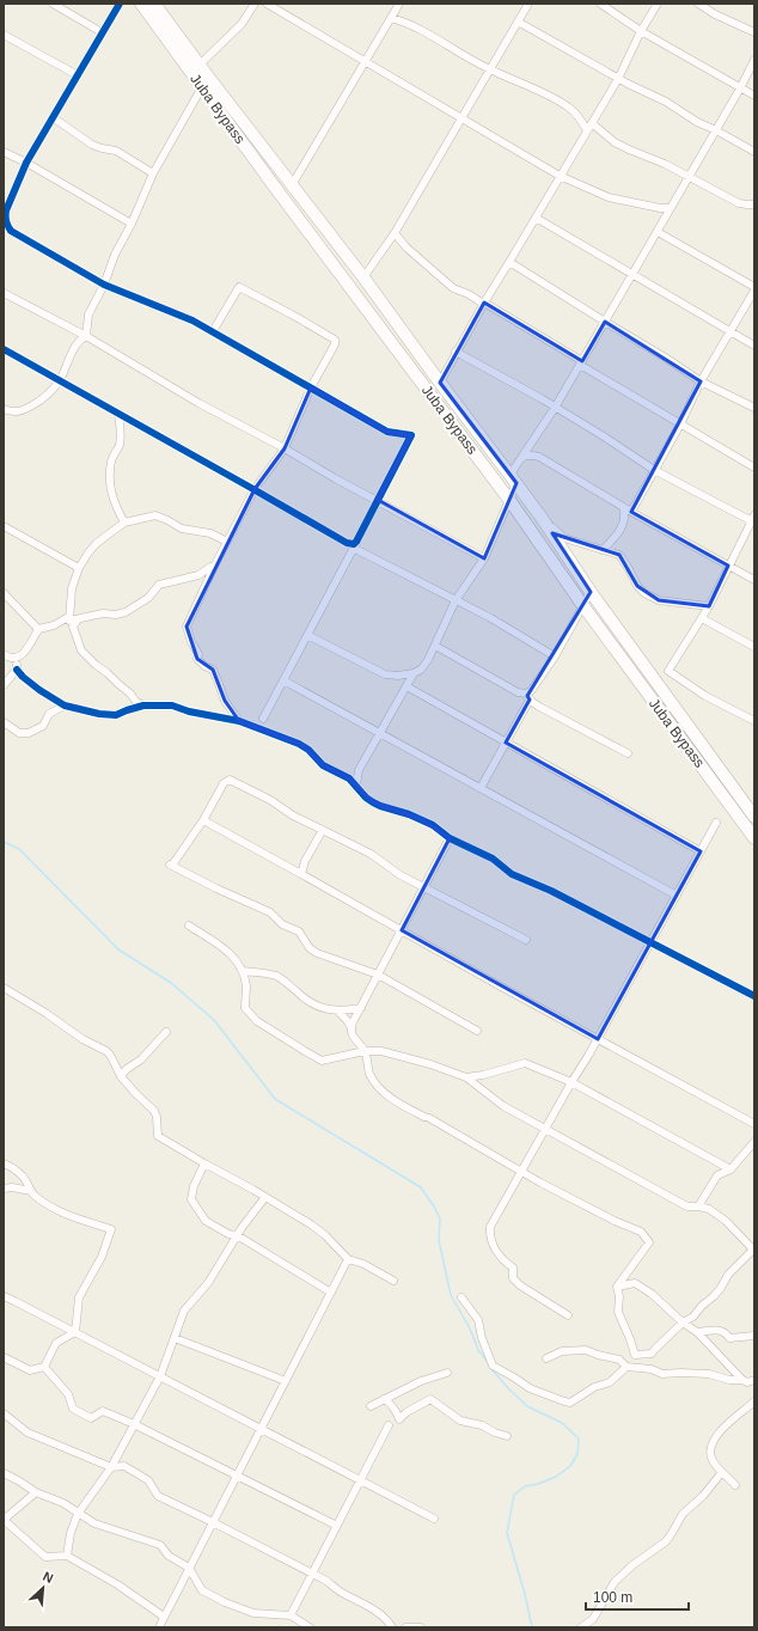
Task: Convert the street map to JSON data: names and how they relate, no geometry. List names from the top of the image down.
{
  "streets": {
    "main road": ["Juba Bypass"]
  },
  "scale_bar": "100 m",
  "north": "top right"
}
